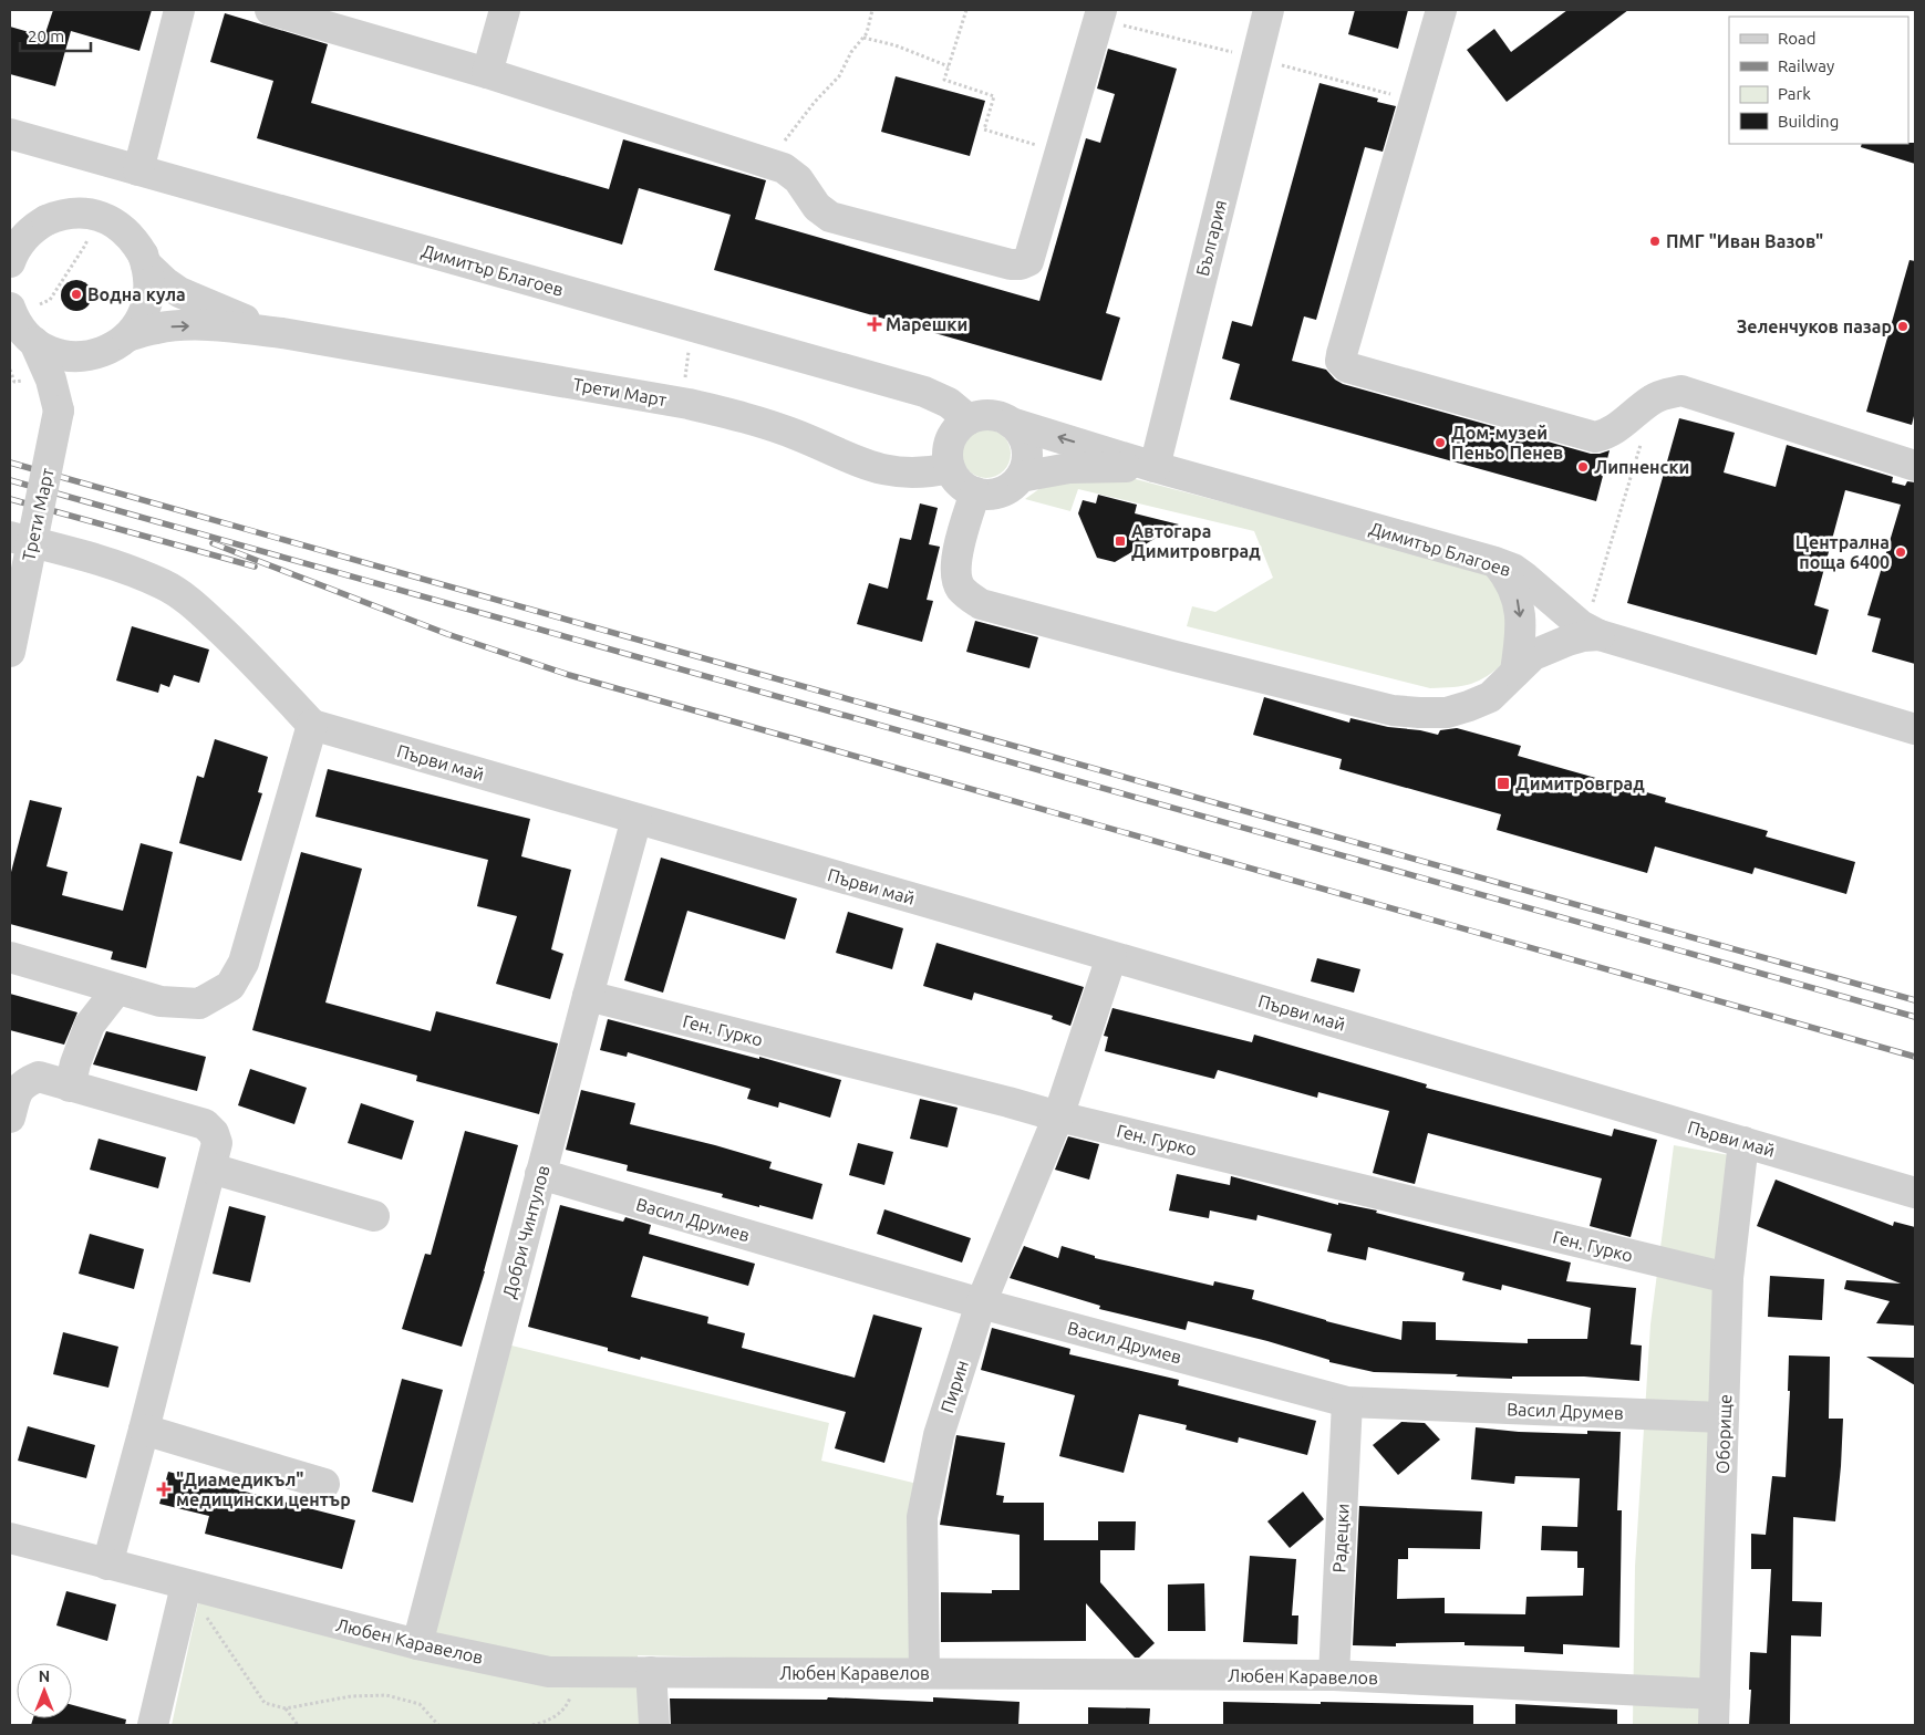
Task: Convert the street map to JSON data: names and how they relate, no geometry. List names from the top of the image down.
{
  "streets": {
    "street": [
      "България",
      "Димитър Благоев",
      "Трети Март",
      "Първи май",
      "Ген. Гурко",
      "Васил Друмев",
      "Добри Чинтулов",
      "Пирин",
      "Оборище",
      "Радецки",
      "Любен Каравелов"
    ]
  },
  "crossings": [
    ["България", "Димитър Благоев"],
    ["Димитър Благоев", "Трети Март"],
    ["Първи май", "Добри Чинтулов"],
    ["Първи май", "Пирин"],
    ["Първи май", "Оборище"],
    ["Ген. Гурко", "Добри Чинтулов"],
    ["Ген. Гурко", "Пирин"],
    ["Ген. Гурко", "Оборище"],
    ["Васил Друмев", "Добри Чинтулов"],
    ["Васил Друмев", "Пирин"],
    ["Васил Друмев", "Оборище"],
    ["Васил Друмев", "Радецки"],
    ["Добри Чинтулов", "Любен Каравелов"],
    ["Пирин", "Любен Каравелов"],
    ["Оборище", "Любен Каравелов"],
    ["Радецки", "Любен Каравелов"]
  ],
  "places": {
    "other": [
      "ПМГ \"Иван Вазов\"",
      "Водна кула",
      "Зеленчуков пазар",
      "Дом-музей Пеньо Пенев",
      "Липненски",
      "Централна поща 6400"
    ],
    "health": ["Марешки", "\"Диамедикъл\" медицински център"],
    "transit": ["Автогара Димитровград", "Димитровград"]
  },
  "legend": [
    "Road",
    "Railway",
    "Park",
    "Building"
  ],
  "scale_bar": "20 m",
  "north": "top"
}
